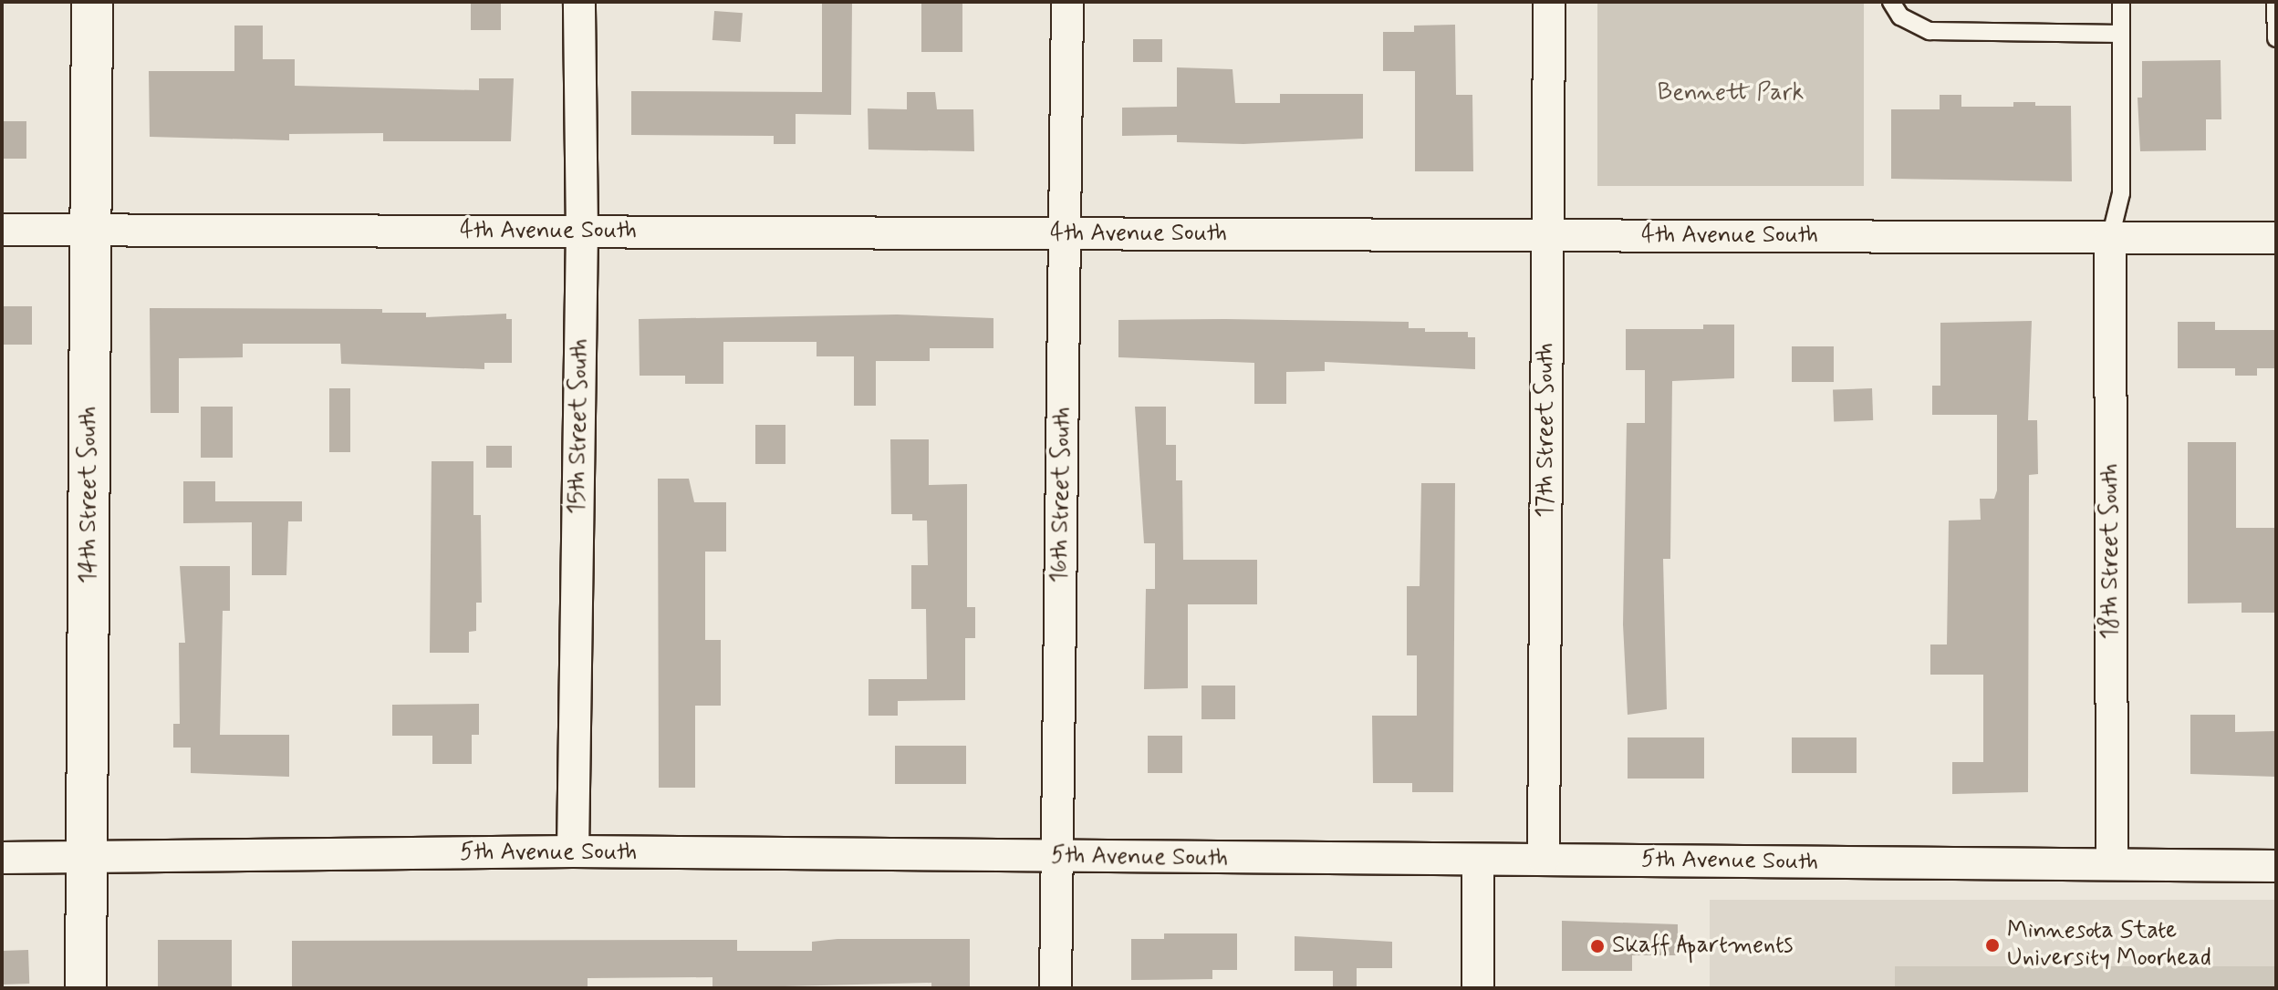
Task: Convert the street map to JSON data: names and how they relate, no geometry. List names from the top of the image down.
{
  "streets": {
    "street": [
      "4th Avenue South",
      "15th Street South",
      "17th Street South",
      "14th Street South",
      "16th Street South",
      "18th Street South",
      "5th Avenue South"
    ]
  },
  "crossings": [
    ["4th Avenue South", "15th Street South"],
    ["4th Avenue South", "17th Street South"],
    ["4th Avenue South", "14th Street South"],
    ["4th Avenue South", "16th Street South"],
    ["4th Avenue South", "18th Street South"],
    ["15th Street South", "5th Avenue South"],
    ["17th Street South", "5th Avenue South"],
    ["14th Street South", "5th Avenue South"],
    ["16th Street South", "5th Avenue South"],
    ["18th Street South", "5th Avenue South"]
  ],
  "parks": ["Bennett Park"],
  "places": ["Minnesota State University Moorhead", "Skaff Apartments"]
}
